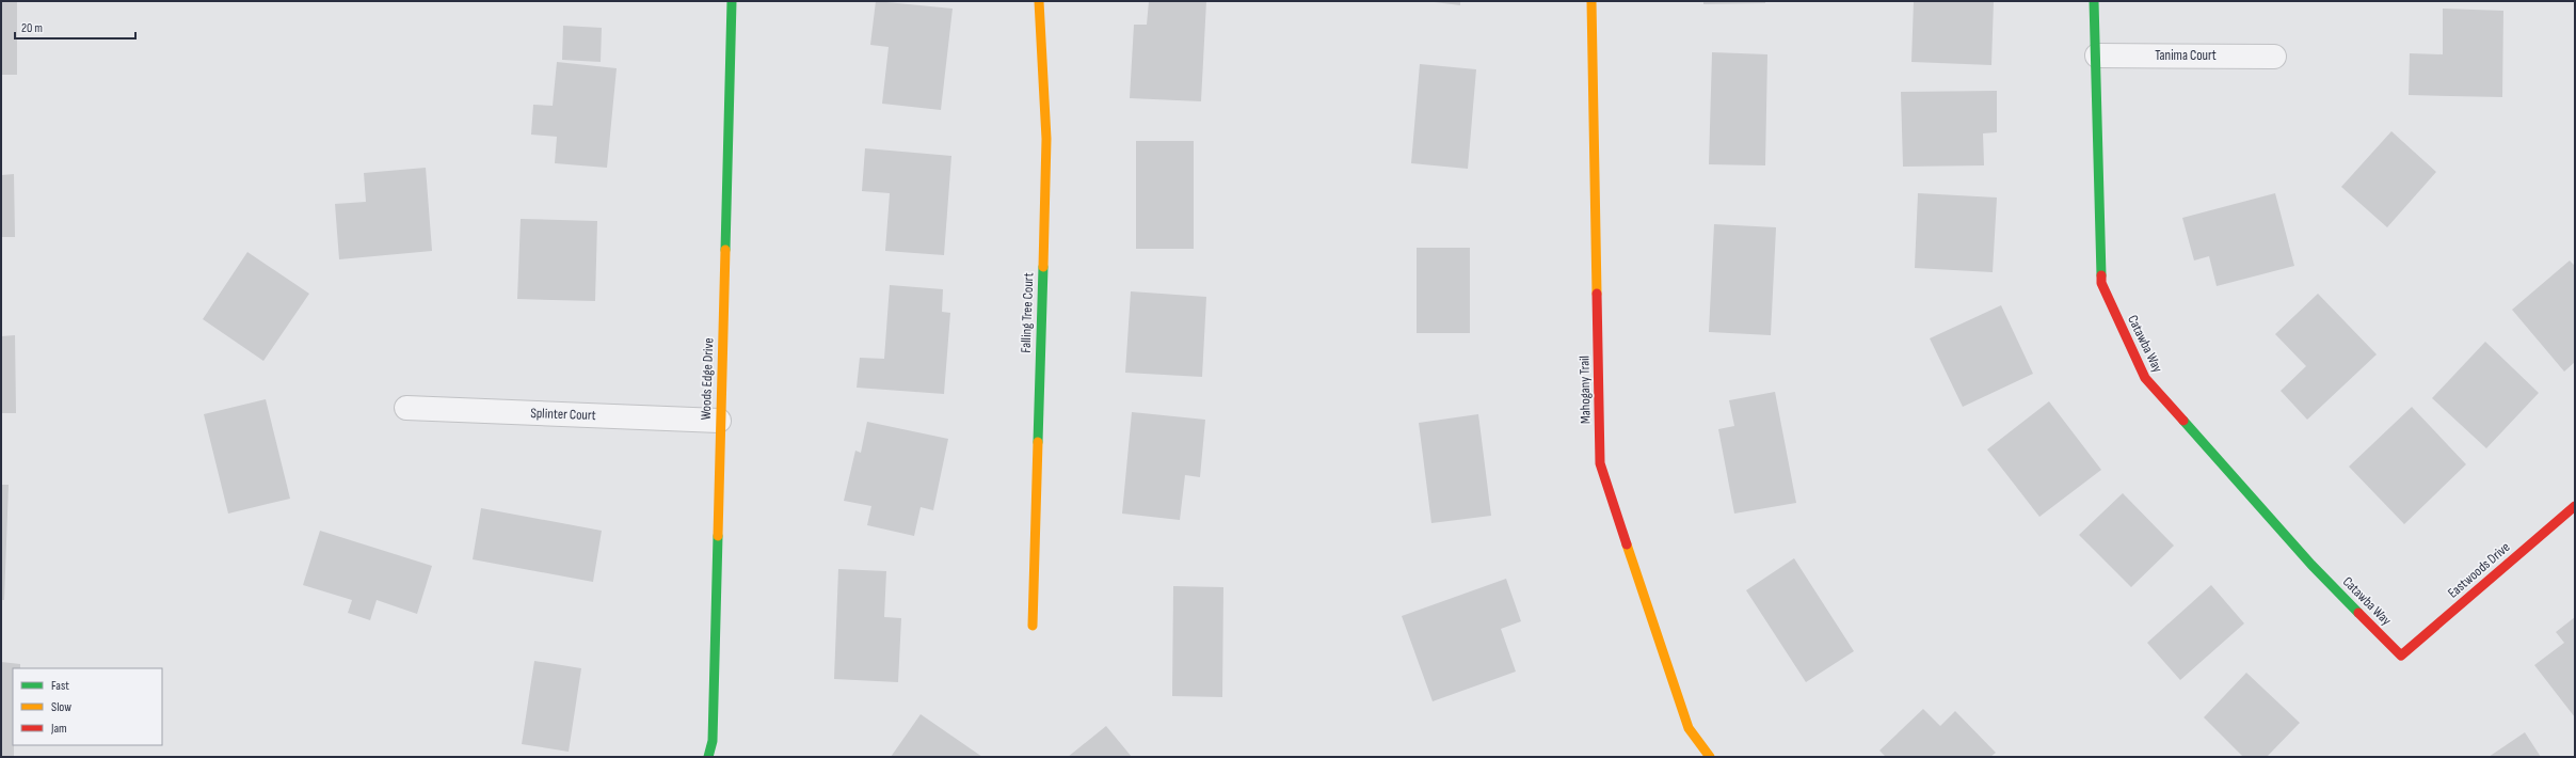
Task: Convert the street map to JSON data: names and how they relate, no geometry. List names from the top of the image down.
{
  "streets": {
    "street": [
      "Tanima Court",
      "Falling Tree Court",
      "Catawba Way",
      "Woods Edge Drive",
      "Mahogany Trail",
      "Splinter Court",
      "Eastwoods Drive"
    ]
  },
  "crossings": [
    ["Tanima Court", "Catawba Way"],
    ["Catawba Way", "Eastwoods Drive"],
    ["Woods Edge Drive", "Splinter Court"]
  ],
  "legend": ["Fast", "Slow", "Jam"],
  "scale_bar": "20 m"
}
